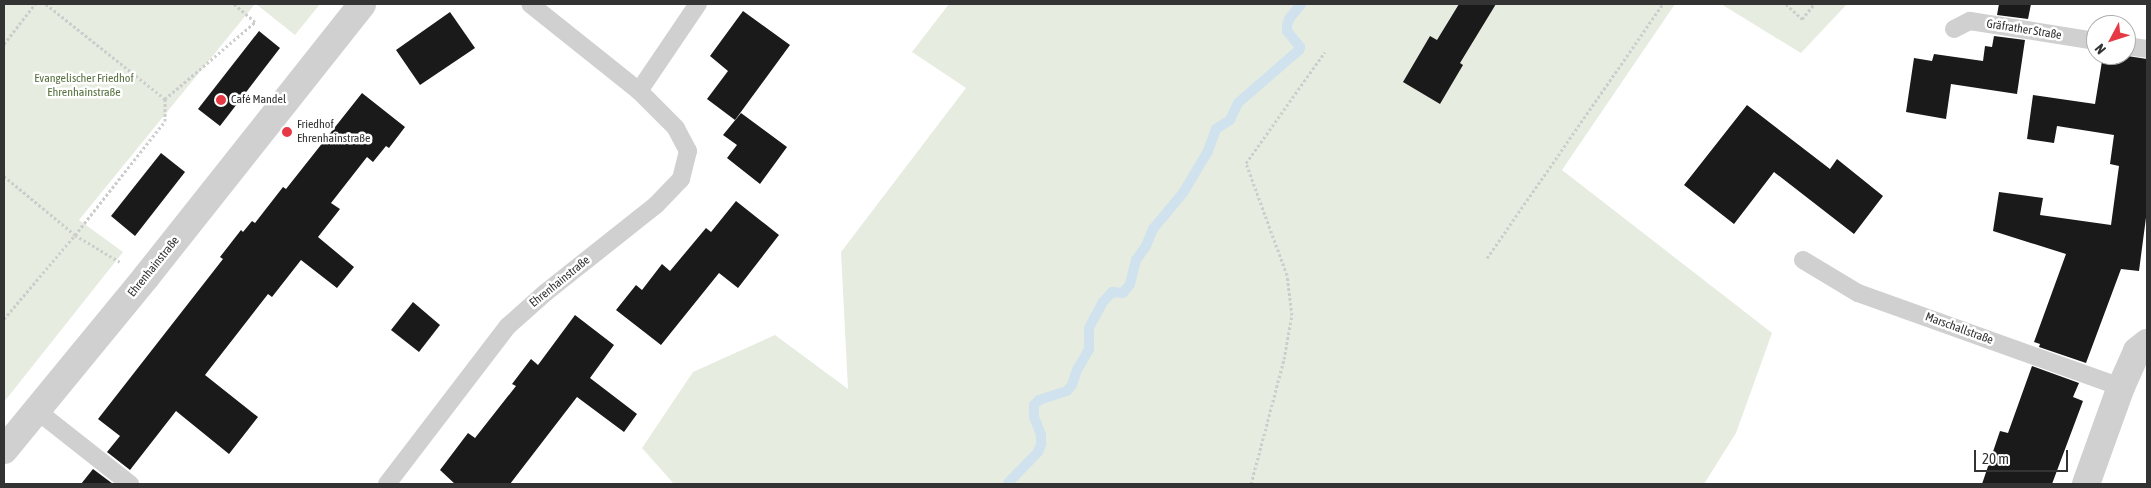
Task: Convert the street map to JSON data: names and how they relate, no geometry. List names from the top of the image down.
{
  "streets": {
    "street": ["Ehrenhainstraße"],
    "lane": ["Gräfrather Straße", "Marschallstraße"]
  },
  "parks": ["Evangelischer Friedhof Ehrenhainstraße"],
  "places": ["Café Mandel", "Friedhof Ehrenhainstraße"],
  "scale_bar": "20 m",
  "north": "bottom left"
}
